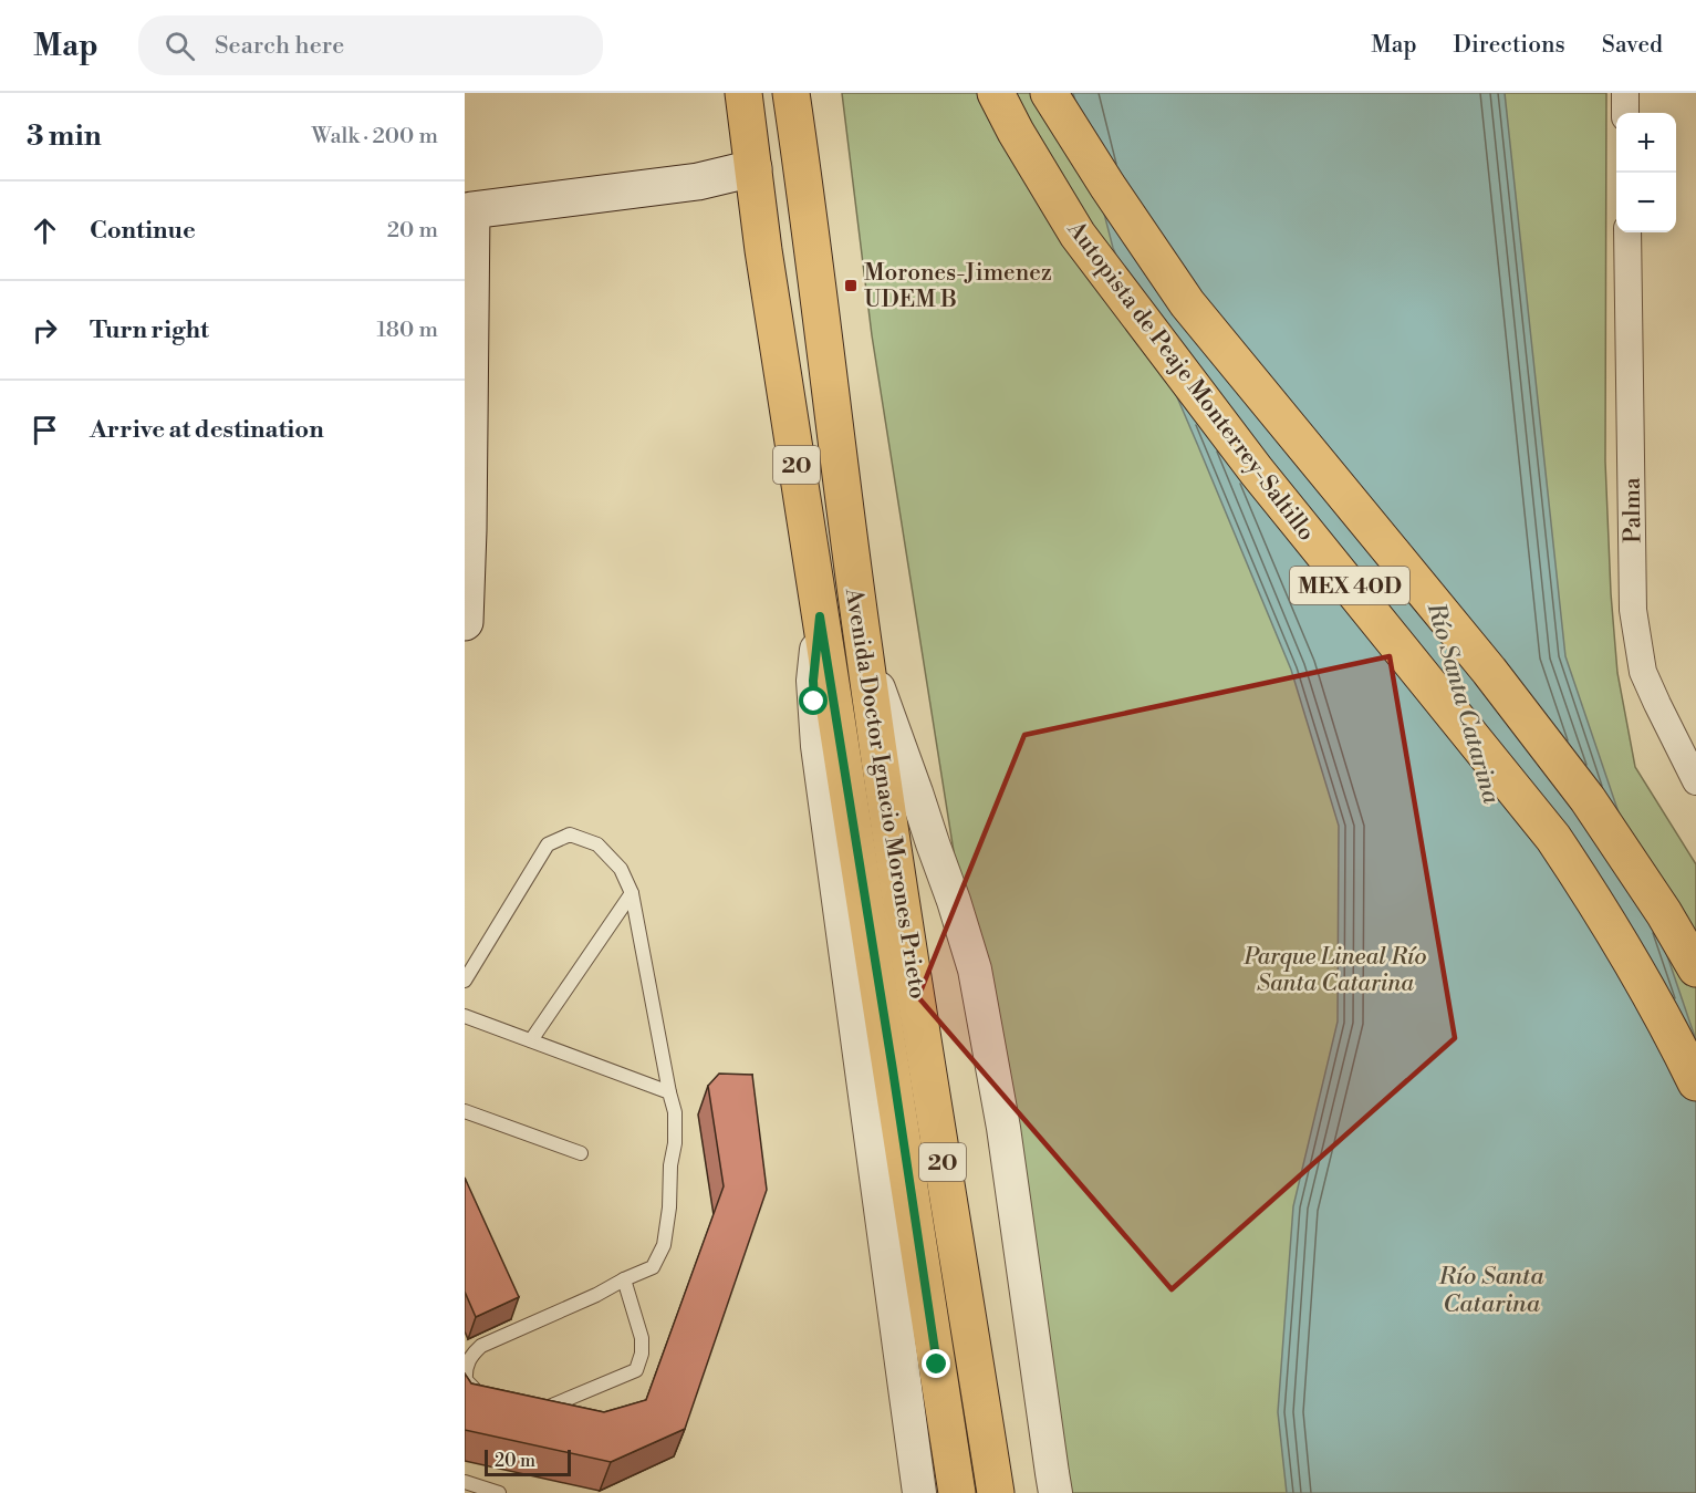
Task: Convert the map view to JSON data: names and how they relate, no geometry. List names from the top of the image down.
{
  "streets": {
    "main road": [
      "Autopista de Peaje Monterrey-Saltillo",
      "20",
      "MEX 40D",
      "Avenida Doctor Ignacio Morones Prieto"
    ],
    "street": ["Palma"]
  },
  "crossings": [
    ["20", "Avenida Doctor Ignacio Morones Prieto"]
  ],
  "water": ["Río Santa Catarina"],
  "parks": ["Parque Lineal Río Santa Catarina"],
  "places": {
    "transit": ["Morones-Jimenez UDEM B"]
  },
  "scale_bar": "20 m",
  "page": {
    "header": "Map",
    "search": "Search here",
    "nav": ["Map", "Directions", "Saved"],
    "heading": ["3 min", "Walk · 200 m"],
    "map_buttons": ["+", "−"],
    "list": [
      ["Continue", "20 m"],
      ["Turn right", "180 m"],
      "Arrive at destination"
    ],
    "scale": "20 m"
  }
}
